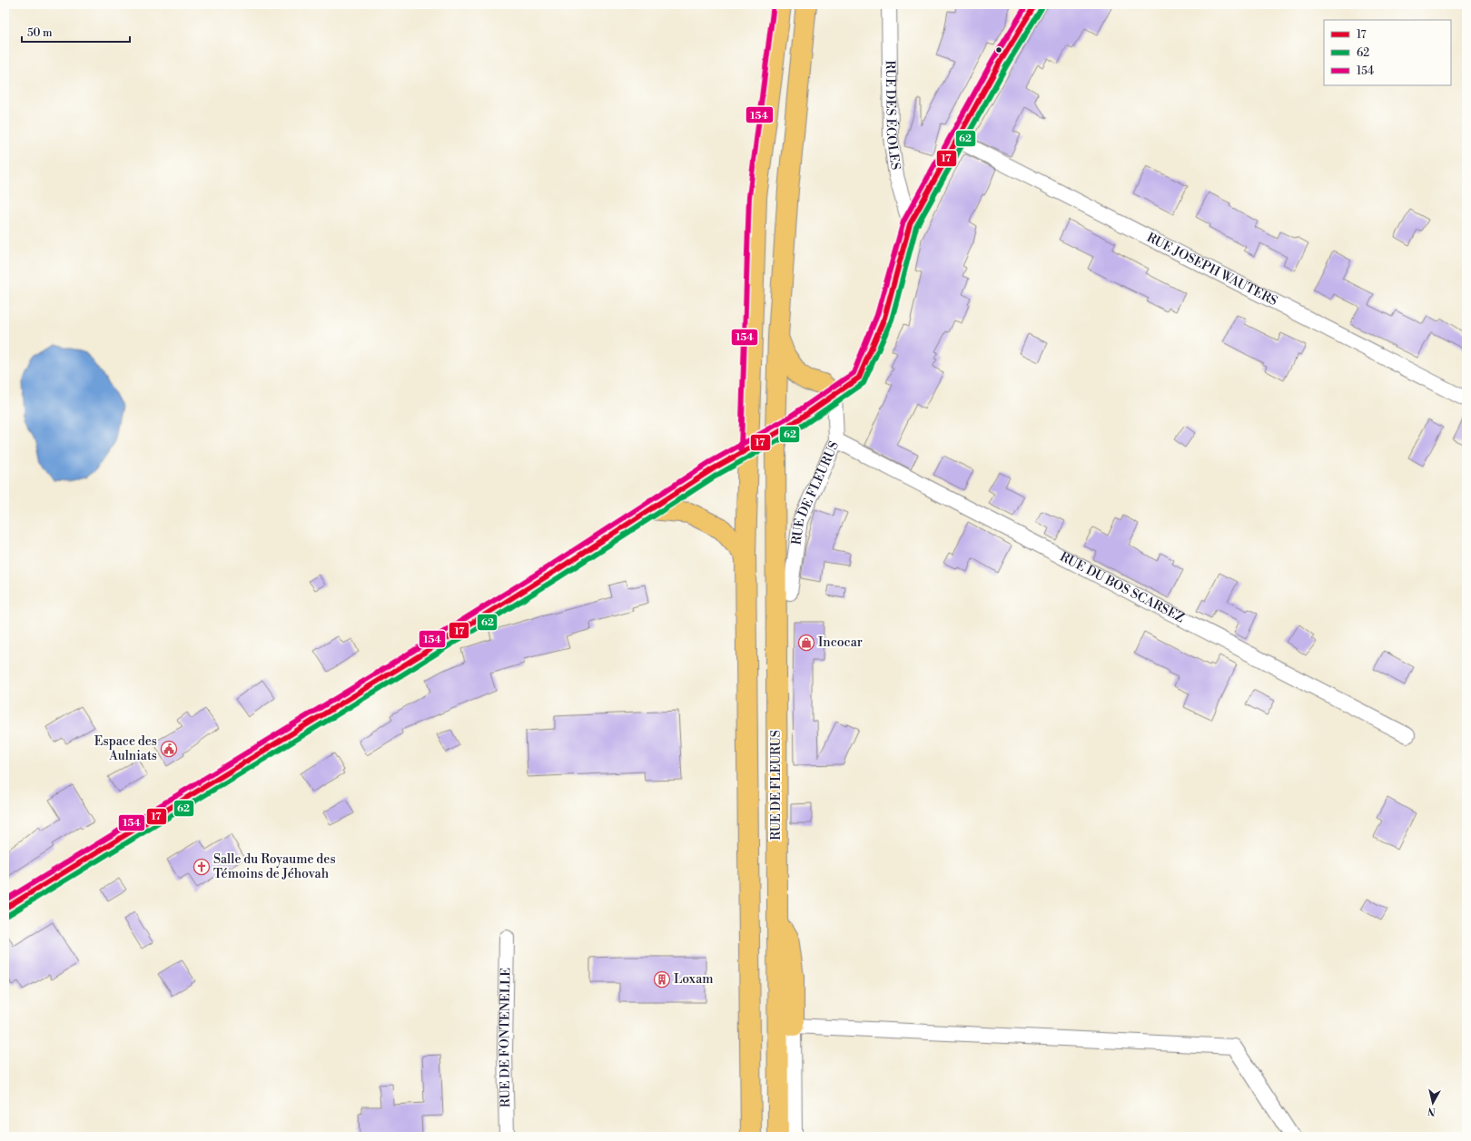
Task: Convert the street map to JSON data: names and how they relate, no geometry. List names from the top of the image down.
{
  "streets": {
    "highway": ["RUE DE FLEURUS"],
    "street": [
      "RUE DES ÉCOLES",
      "RUE JOSEPH WAUTERS",
      "RUE DU BOS SCARSEZ",
      "RUE DE FONTENELLE"
    ]
  },
  "crossings": [
    ["RUE DE FLEURUS", "RUE DU BOS SCARSEZ"]
  ],
  "places": {
    "shop": ["Incocar"],
    "public building": ["Espace des Aulniats"],
    "church": ["Salle du Royaume des Témoins de Jéhovah"],
    "building": ["Loxam"]
  },
  "lines": ["transit line 17", "transit line 154", "transit line 62"],
  "legend": ["17", "62", "154"],
  "scale_bar": "50 m",
  "north": "bottom"
}
